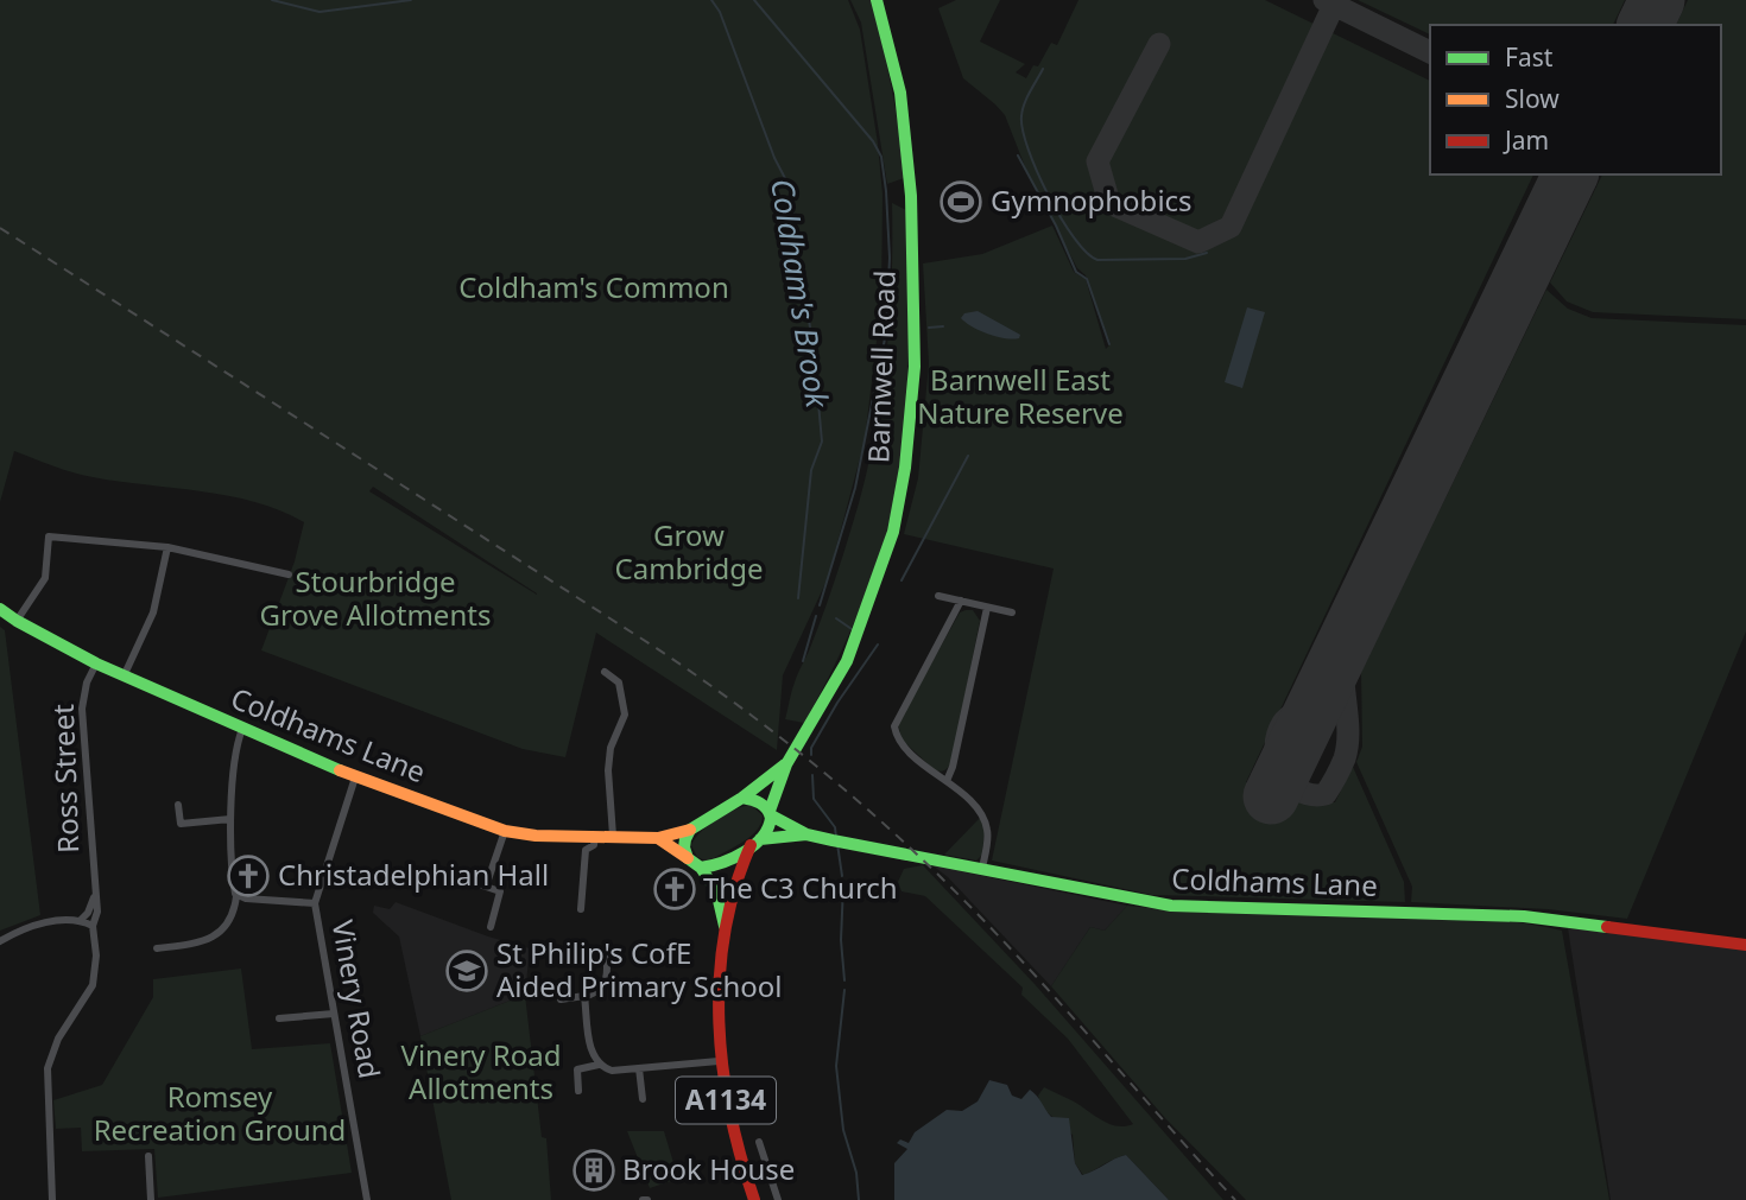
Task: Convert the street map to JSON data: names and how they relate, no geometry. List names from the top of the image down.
{
  "streets": {
    "street": [
      "Barnwell Road",
      "Coldhams Lane",
      "Ross Street",
      "Vinery Road",
      "A1134"
    ]
  },
  "crossings": [
    ["Barnwell Road", "Coldhams Lane"],
    ["Barnwell Road", "A1134"],
    ["Coldhams Lane", "Ross Street"],
    ["Coldhams Lane", "A1134"]
  ],
  "water": ["Coldham's Brook"],
  "parks": [
    "Coldham's Common",
    "Barnwell East Nature Reserve",
    "Grow Cambridge",
    "Stourbridge Grove Allotments",
    "Vinery Road Allotments",
    "Romsey Recreation Ground"
  ],
  "places": {
    "sports": ["Gymnophobics"],
    "church": ["Christadelphian Hall", "The C3 Church"],
    "school or university": ["St Philip's CofE Aided Primary School"],
    "building": ["Brook House"]
  },
  "legend": ["Fast", "Slow", "Jam"]
}
